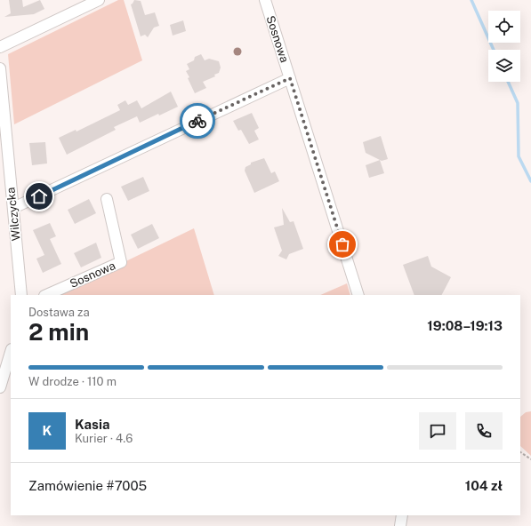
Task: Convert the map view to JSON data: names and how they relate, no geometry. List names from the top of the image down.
{
  "streets": {
    "street": ["Sosnowa", "Wilczycka"]
  },
  "crossings": [
    ["Sosnowa", "Wilczycka"]
  ],
  "page": {
    "heading": ["2 min", "Dostawa za", "19:08–19:13"],
    "panel": [
      "Kasia",
      "Kurier · 4.6",
      "Zamówienie #7005",
      "104 zł"
    ],
    "bar": "W drodze · 110 m",
    "round": "K"
  }
}
